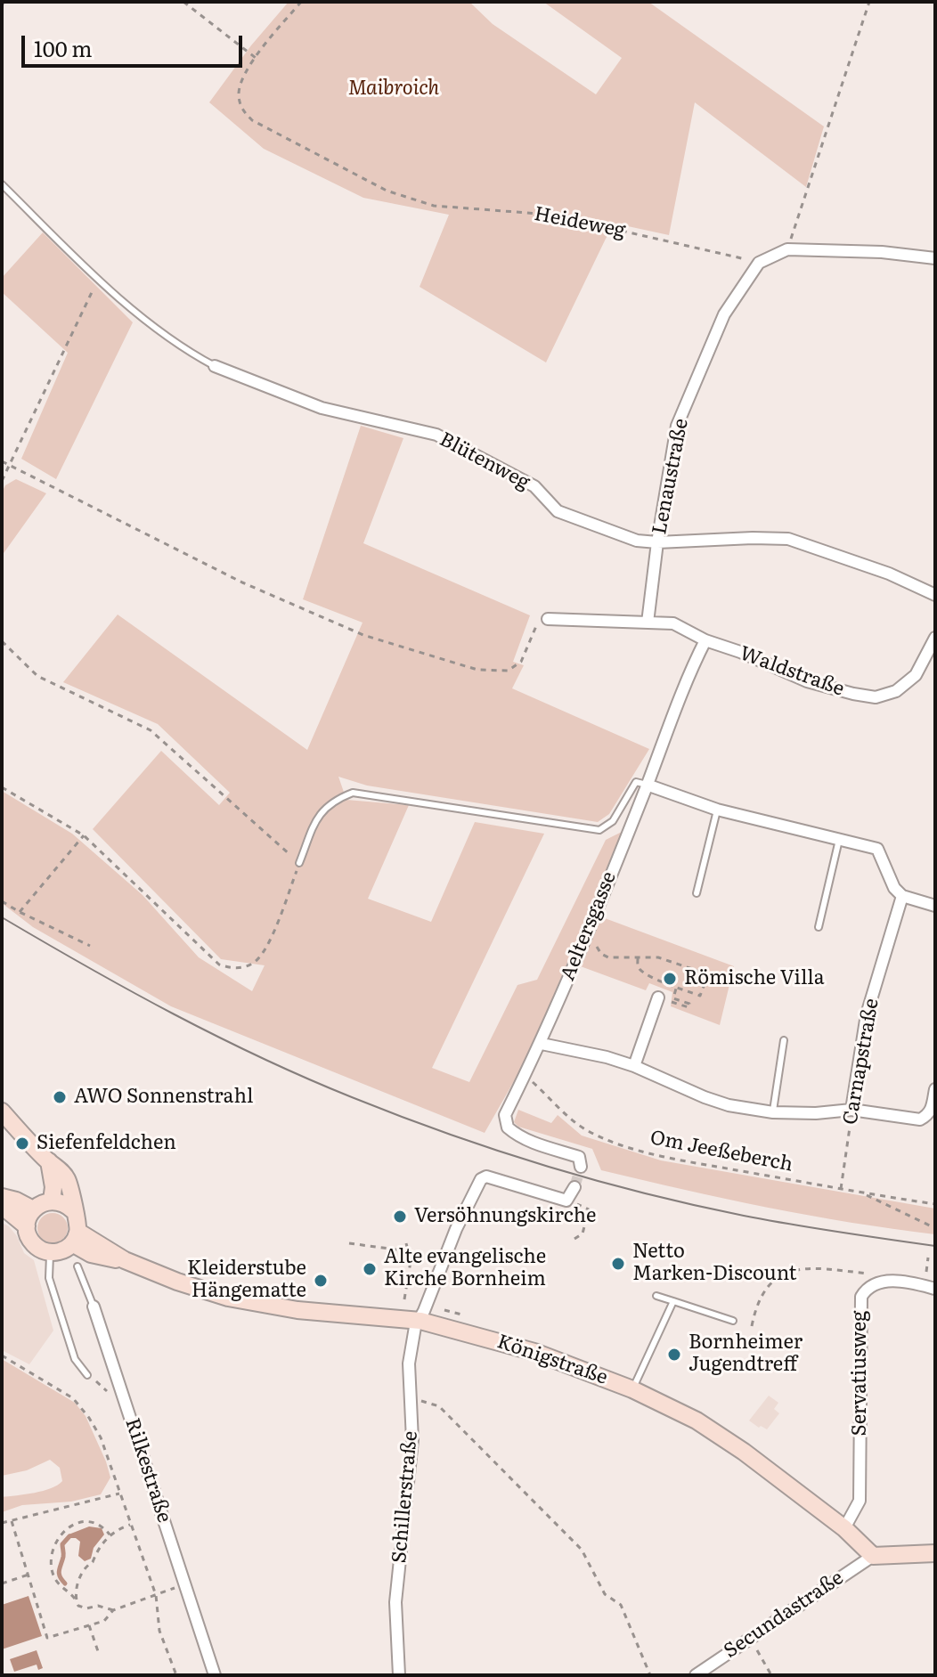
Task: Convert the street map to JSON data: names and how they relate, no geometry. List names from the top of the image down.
{
  "streets": {
    "street": [
      "Blütenweg",
      "Lenaustraße",
      "Waldstraße",
      "Aeltersgasse",
      "Carnapstraße",
      "Königstraße",
      "Servatiusweg",
      "Rilkestraße",
      "Schillerstraße",
      "Secundastraße"
    ],
    "path": ["Heideweg", "Om Jeeßeberch"]
  },
  "crossings": [
    ["Heideweg", "Lenaustraße"],
    ["Blütenweg", "Lenaustraße"],
    ["Waldstraße", "Aeltersgasse"],
    ["Aeltersgasse", "Om Jeeßeberch"],
    ["Carnapstraße", "Om Jeeßeberch"],
    ["Königstraße", "Servatiusweg"],
    ["Königstraße", "Schillerstraße"],
    ["Königstraße", "Secundastraße"]
  ],
  "parks": ["Maibroich"],
  "places": [
    "Römische Villa",
    "AWO Sonnenstrahl",
    "Siefenfeldchen",
    "Versöhnungskirche",
    "Netto Marken-Discount",
    "Alte evangelische Kirche Bornheim",
    "Kleiderstube Hängematte",
    "Bornheimer Jugendtreff"
  ],
  "scale_bar": "100 m"
}
